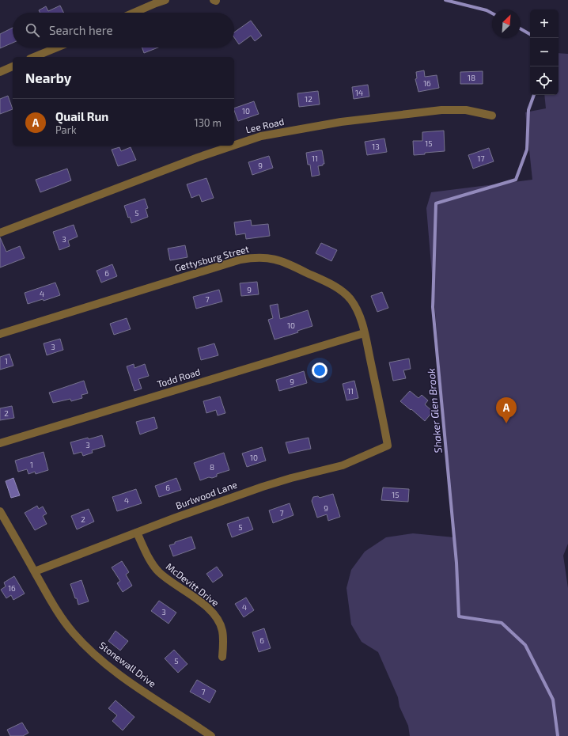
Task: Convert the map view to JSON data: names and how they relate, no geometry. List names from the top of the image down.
{
  "streets": {
    "street": [
      "Lee Road",
      "Gettysburg Street",
      "Todd Road",
      "Burlwood Lane",
      "McDevitt Drive",
      "Stonewall Drive"
    ]
  },
  "crossings": [
    ["Gettysburg Street", "Todd Road"],
    ["Gettysburg Street", "Burlwood Lane"],
    ["Burlwood Lane", "McDevitt Drive"],
    ["Burlwood Lane", "Stonewall Drive"]
  ],
  "water": ["Shaker Glen Brook"],
  "house_numbers": [
    "18",
    "16",
    "14",
    "12",
    "10",
    "15",
    "13",
    "11",
    "17",
    "9",
    "5",
    "3",
    "6",
    "9",
    "4",
    "7",
    "10",
    "3",
    "1",
    "9",
    "11",
    "2",
    "3",
    "10",
    "1",
    "8",
    "6",
    "15",
    "4",
    "9",
    "7",
    "2",
    "5",
    "16",
    "4",
    "3",
    "6",
    "5",
    "7"
  ],
  "north": "top right",
  "page": {
    "map_buttons": ["+", "−"],
    "search": "Search here",
    "heading": "Nearby",
    "list": [
      {
        "mark": "A",
        "name": "Quail Run",
        "note": "Park",
        "value": "130 m"
      }
    ],
    "pins": "A"
  }
}
